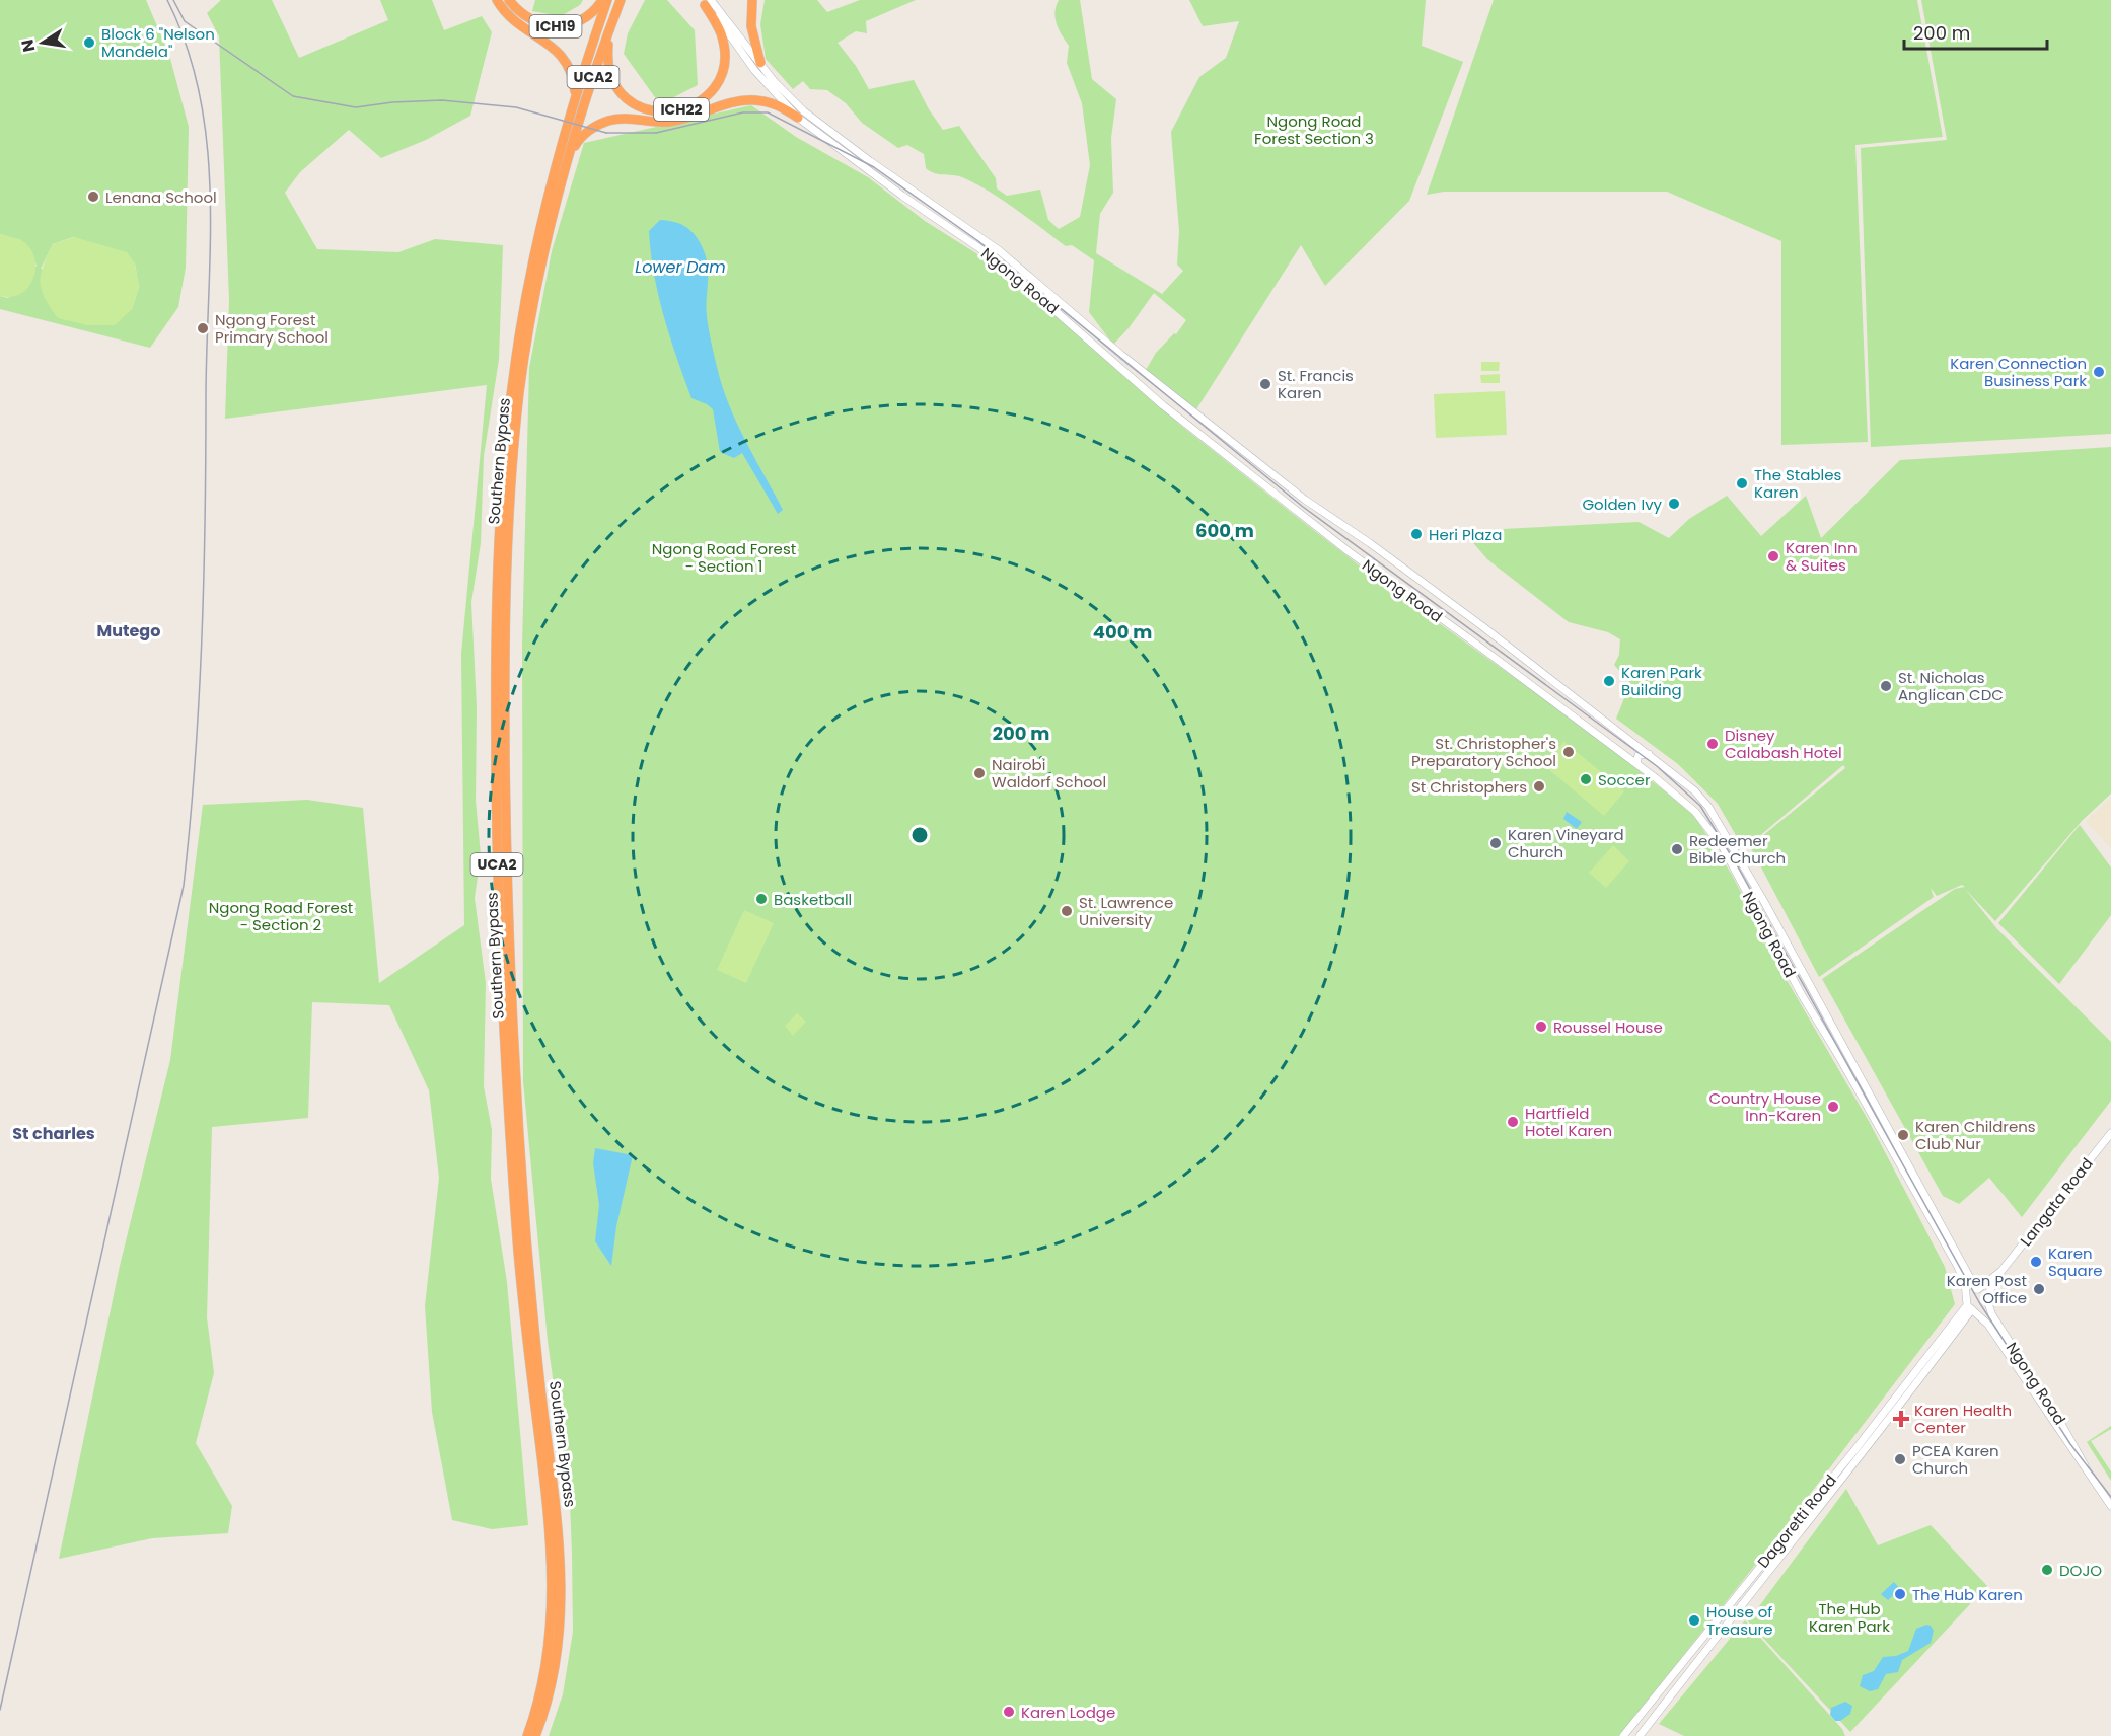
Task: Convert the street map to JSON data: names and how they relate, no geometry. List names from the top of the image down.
{
  "streets": {
    "highway": [
      "ICH19",
      "UCA2",
      "ICH22",
      "Southern Bypass"
    ],
    "main road": ["Ngong Road", "Langata Road", "Dagoretti Road"]
  },
  "crossings": [
    ["ICH22", "Ngong Road"],
    ["ICH22", "Southern Bypass"],
    ["Ngong Road", "Dagoretti Road"]
  ],
  "districts": ["Mutego", "St charles"],
  "water": ["Lower Dam"],
  "parks": [
    "Ngong Road Forest Section 3",
    "Ngong Road Forest - Section 1",
    "Ngong Road Forest - Section 2",
    "The Hub Karen Park"
  ],
  "places": {
    "other": [
      "Block 6 \"Nelson Mandela\"",
      "Lenana School",
      "Ngong Forest Primary School",
      "Karen Connection Business Park",
      "St. Francis Karen",
      "The Stables Karen",
      "Golden Ivy",
      "Heri Plaza",
      "Karen Inn & Suites",
      "Karen Park Building",
      "St. Nicholas Anglican CDC",
      "Disney Calabash Hotel",
      "St. Christopher's Preparatory School",
      "Nairobi Waldorf School",
      "Soccer",
      "St Christophers",
      "Karen Vineyard Church",
      "Redeemer Bible Church",
      "Basketball",
      "St. Lawrence University",
      "Roussel House",
      "Country House Inn-Karen",
      "Hartfield Hotel Karen",
      "Karen Childrens Club Nur",
      "Karen Square",
      "Karen Post Office",
      "PCEA Karen Church",
      "DOJO",
      "The Hub Karen",
      "House of Treasure",
      "Karen Lodge"
    ],
    "health": ["Karen Health Center"]
  },
  "scale_bar": "200 m",
  "north": "left",
  "rings": ["600 m", "400 m", "200 m"]
}
